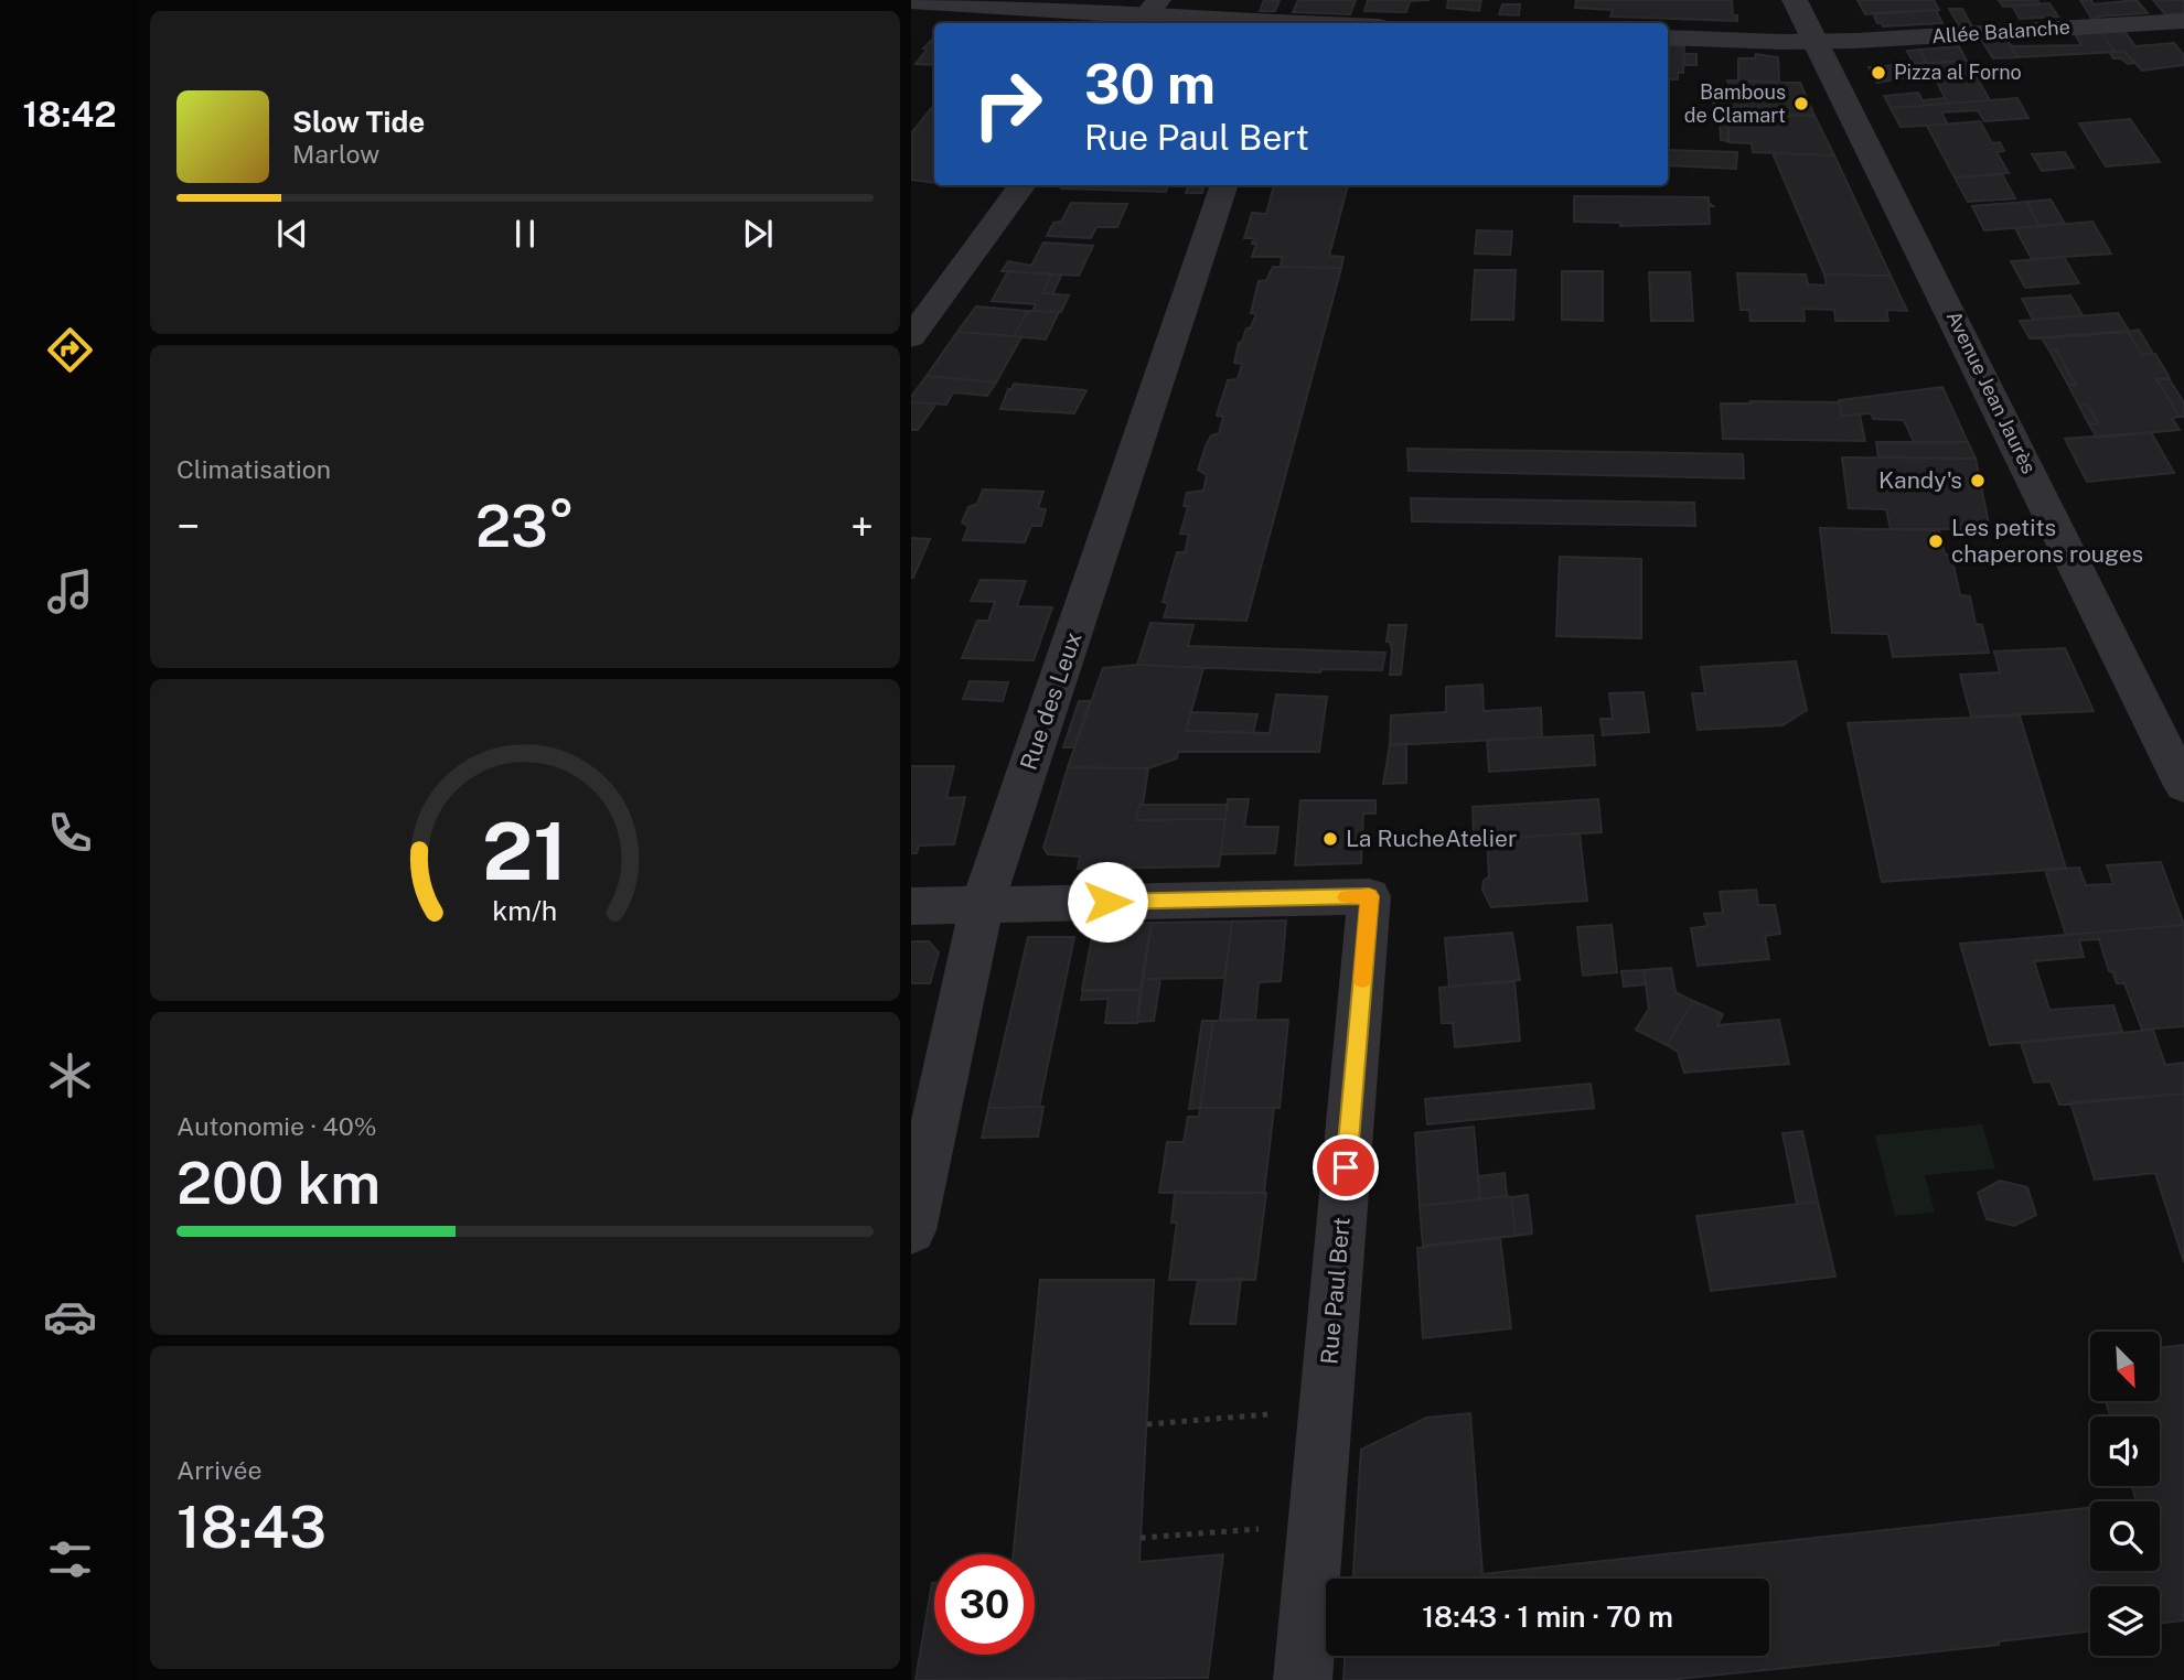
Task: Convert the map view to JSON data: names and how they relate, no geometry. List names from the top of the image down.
{
  "streets": {
    "street": [
      "Allée Balanche",
      "Avenue Jean Jaurès",
      "Rue des Leux",
      "Rue Paul Bert"
    ]
  },
  "crossings": [
    ["Allée Balanche", "Avenue Jean Jaurès"],
    ["Rue des Leux", "Rue Paul Bert"]
  ],
  "places": [
    "Pizza al Forno",
    "Bambous de Clamart",
    "Kandy's",
    "Les petits chaperons rouges",
    "La RucheAtelier"
  ],
  "north": "bottom right",
  "page": {
    "tabs": "18:42",
    "turn": ["30 m", "Rue Paul Bert"],
    "song": ["Slow Tide", "Marlow"],
    "tile": [
      "Climatisation",
      ["Autonomie · 40%", "200 km"],
      ["Arrivée", "18:43"]
    ],
    "heat": ["−", "23°", "+"],
    "limit": "30",
    "trip": "18:43 · 1 min · 70 m",
    "gauge": ["21", "km/h"]
  }
}
